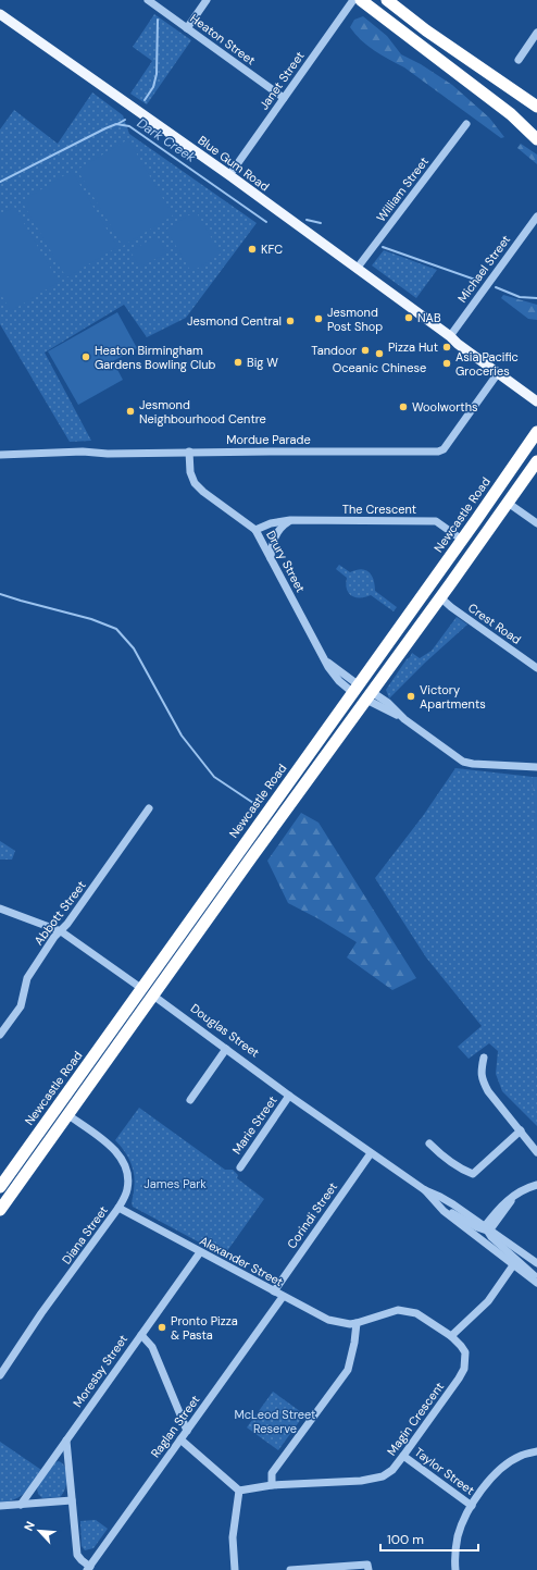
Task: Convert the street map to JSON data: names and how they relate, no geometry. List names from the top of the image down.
{
  "streets": {
    "highway": ["Newcastle Road", "Douglas Street"],
    "main road": ["Blue Gum Road"],
    "street": [
      "Heaton Street",
      "Janet Street",
      "William Street",
      "Michael Street",
      "Mordue Parade",
      "The Crescent",
      "Drury Street",
      "Crest Road",
      "Abbott Street",
      "Marie Street",
      "Corindi Street",
      "Diana Street",
      "Alexander Street",
      "Moresby Street",
      "Magin Crescent",
      "Raglan Street",
      "Taylor Street"
    ]
  },
  "crossings": [
    ["Heaton Street", "Janet Street"],
    ["Janet Street", "Blue Gum Road"],
    ["Blue Gum Road", "William Street"],
    ["Blue Gum Road", "Michael Street"],
    ["Blue Gum Road", "Mordue Parade"],
    ["Mordue Parade", "Drury Street"],
    ["The Crescent", "Newcastle Road"],
    ["The Crescent", "Drury Street"],
    ["Newcastle Road", "Drury Street"],
    ["Newcastle Road", "Douglas Street"],
    ["Abbott Street", "Douglas Street"],
    ["Douglas Street", "Marie Street"],
    ["Douglas Street", "Corindi Street"],
    ["Corindi Street", "Alexander Street"],
    ["Diana Street", "Alexander Street"],
    ["Alexander Street", "Moresby Street"],
    ["Alexander Street", "Magin Crescent"],
    ["Alexander Street", "Raglan Street"],
    ["Magin Crescent", "Taylor Street"]
  ],
  "water": ["Dark Creek"],
  "parks": ["James Park", "McLeod Street Reserve"],
  "places": [
    "KFC",
    "NAB",
    "Jesmond Post Shop",
    "Jesmond Central",
    "Pizza Hut",
    "Tandoor",
    "Oceanic Chinese",
    "Heaton Birmingham Gardens Bowling Club",
    "Big W",
    "Asia Pacific Groceries",
    "Woolworths",
    "Jesmond Neighbourhood Centre",
    "Victory Apartments",
    "Pronto Pizza & Pasta"
  ],
  "scale_bar": "100 m",
  "north": "top left"
}
